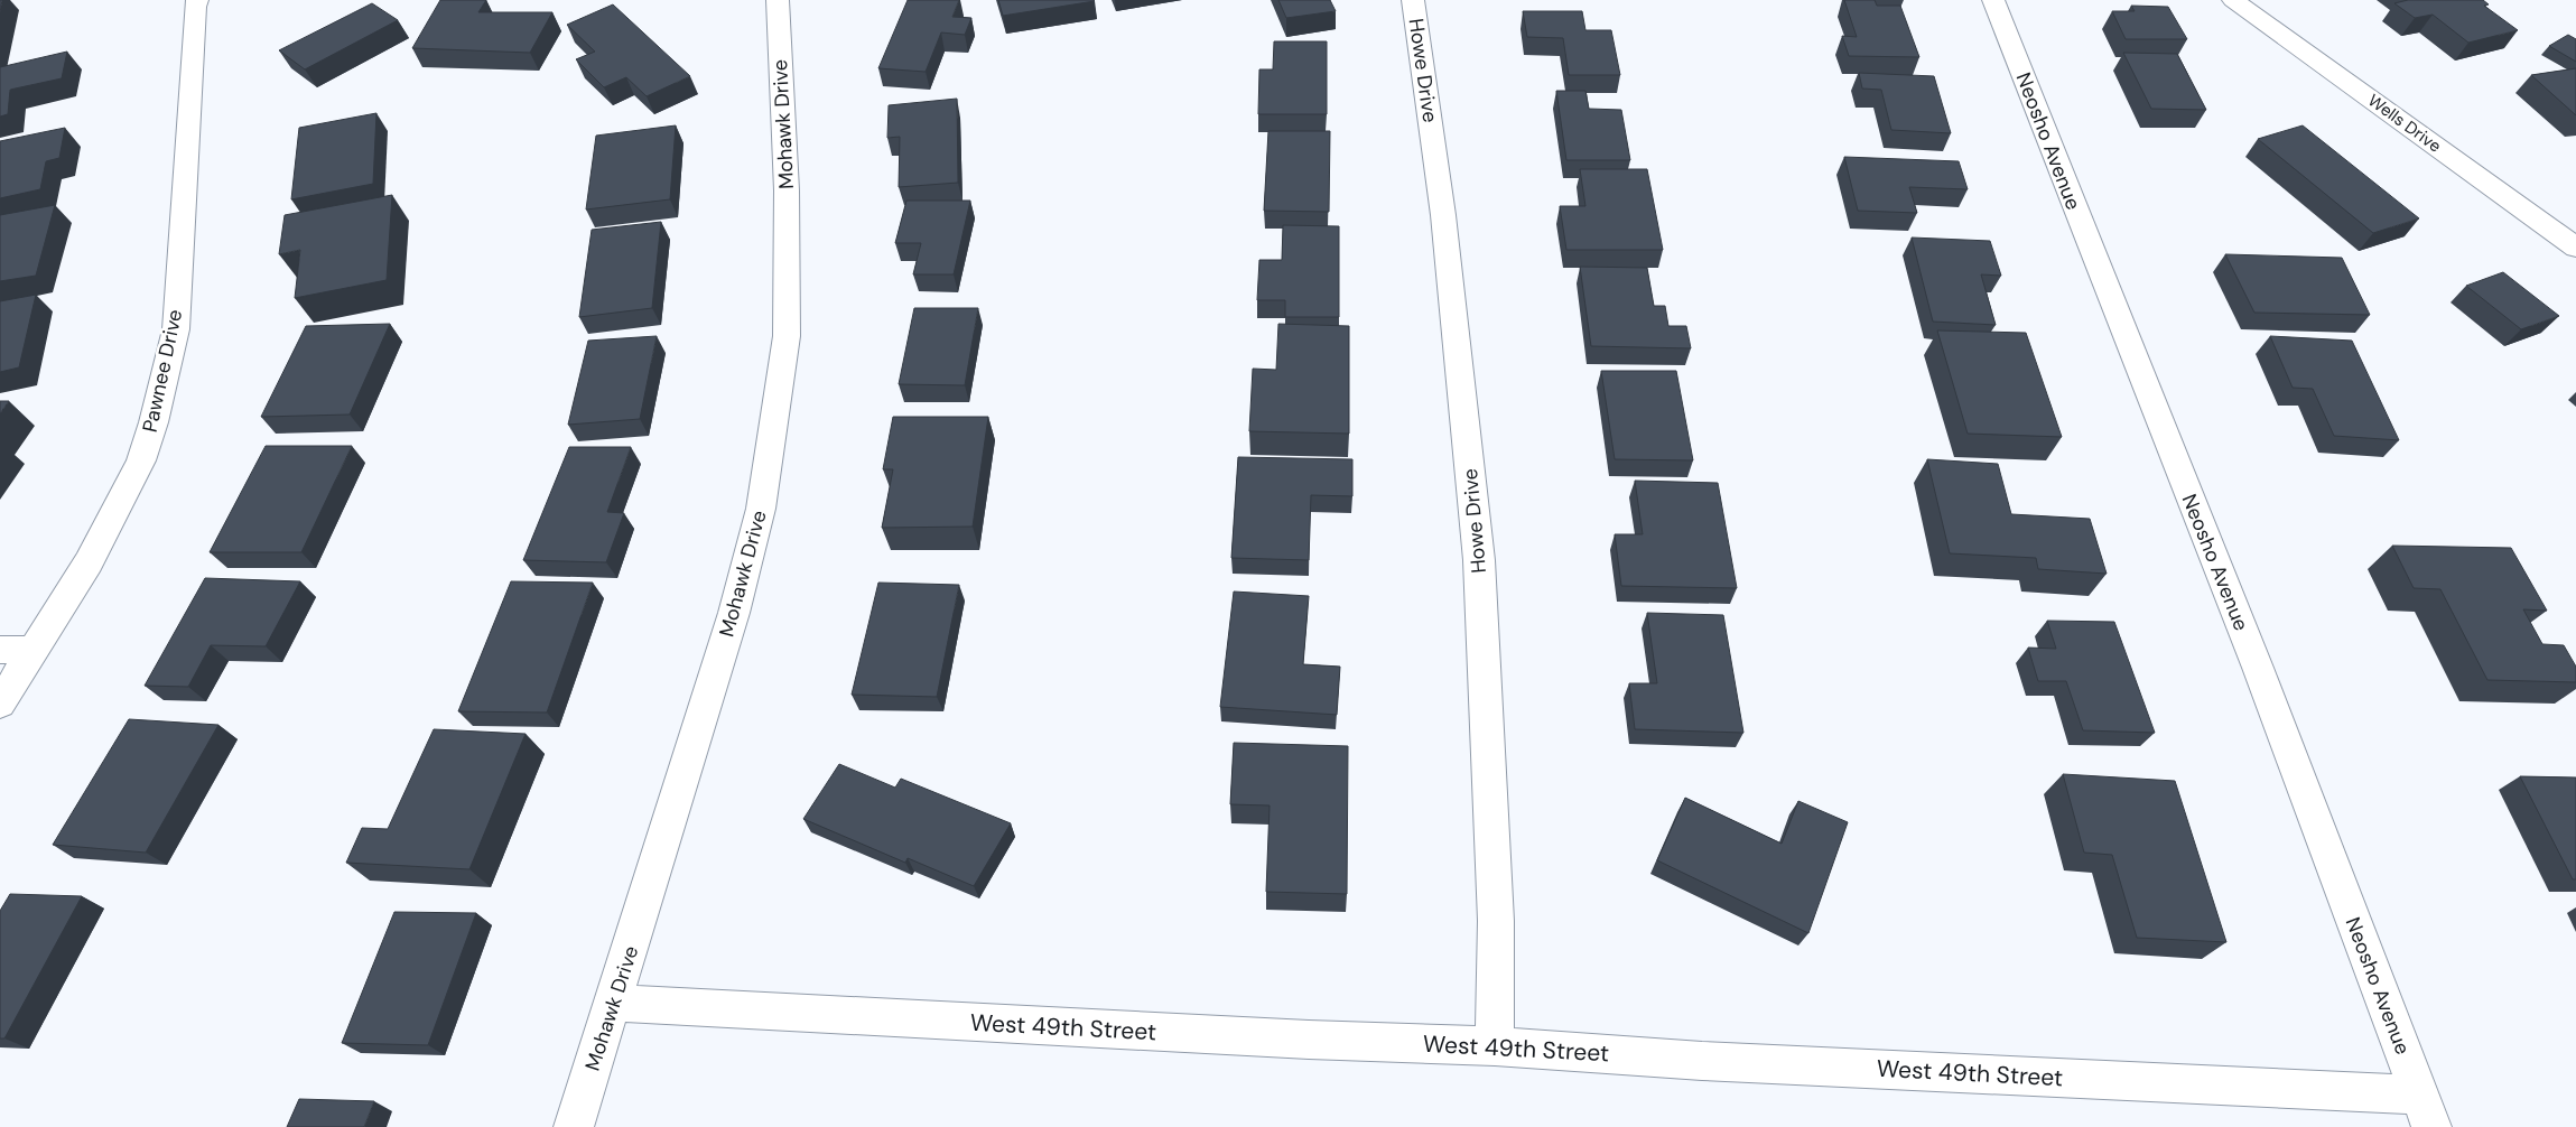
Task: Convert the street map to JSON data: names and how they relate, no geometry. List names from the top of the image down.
{
  "streets": {
    "street": [
      "Howe Drive",
      "Wells Drive",
      "Mohawk Drive",
      "Neosho Avenue",
      "Pawnee Drive",
      "West 49th Street"
    ]
  },
  "crossings": [
    ["Howe Drive", "West 49th Street"],
    ["Mohawk Drive", "West 49th Street"],
    ["Neosho Avenue", "West 49th Street"]
  ]
}
